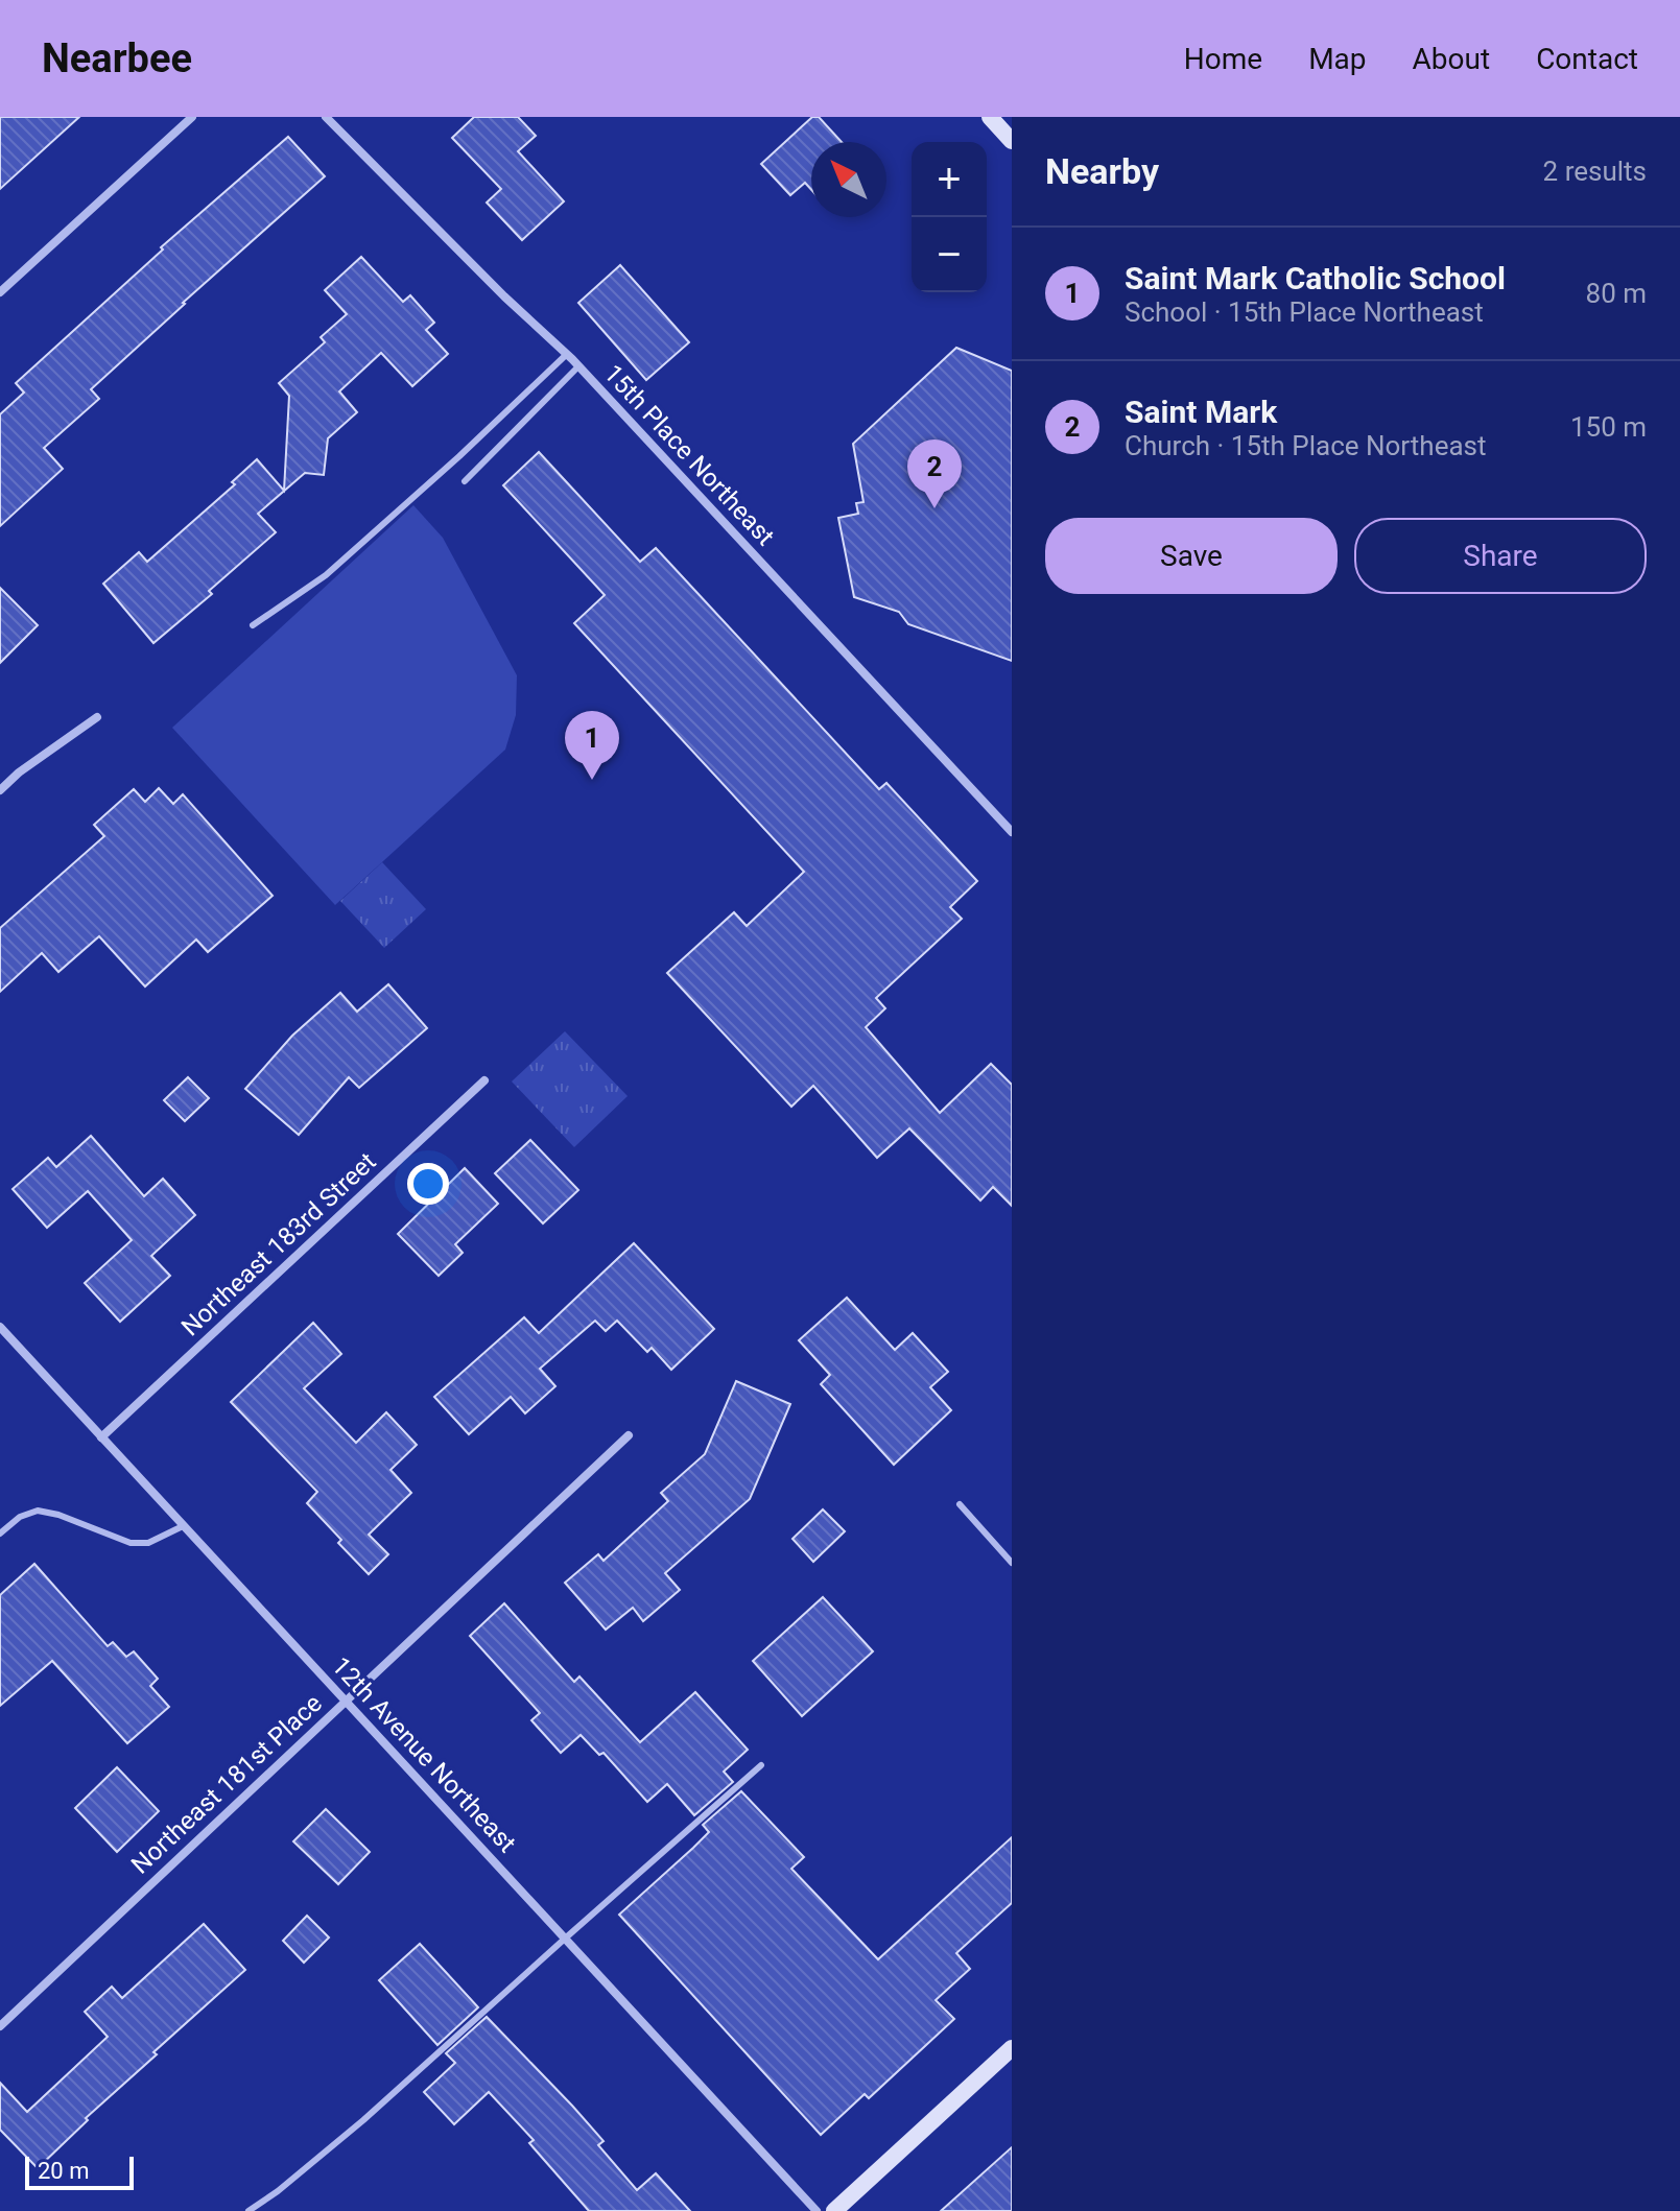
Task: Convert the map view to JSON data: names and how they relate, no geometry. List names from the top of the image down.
{
  "streets": {
    "street": [
      "15th Place Northeast",
      "Northeast 183rd Street",
      "12th Avenue Northeast",
      "Northeast 181st Place"
    ]
  },
  "crossings": [
    ["Northeast 183rd Street", "12th Avenue Northeast"],
    ["12th Avenue Northeast", "Northeast 181st Place"]
  ],
  "scale_bar": "20 m",
  "north": "top left",
  "page": {
    "header": "Nearbee",
    "nav": [
      "Home",
      "Map",
      "About",
      "Contact"
    ],
    "heading": ["Nearby", "2 results"],
    "map_buttons": ["+", "−"],
    "list": [
      {
        "mark": "1",
        "name": "Saint Mark Catholic School",
        "note": "School · 15th Place Northeast",
        "value": "80 m"
      },
      {
        "mark": "2",
        "name": "Saint Mark",
        "note": "Church · 15th Place Northeast",
        "value": "150 m"
      }
    ],
    "pins": ["2", "1"],
    "buttons": ["Save", "Share"],
    "scale": "20 m"
  }
}
